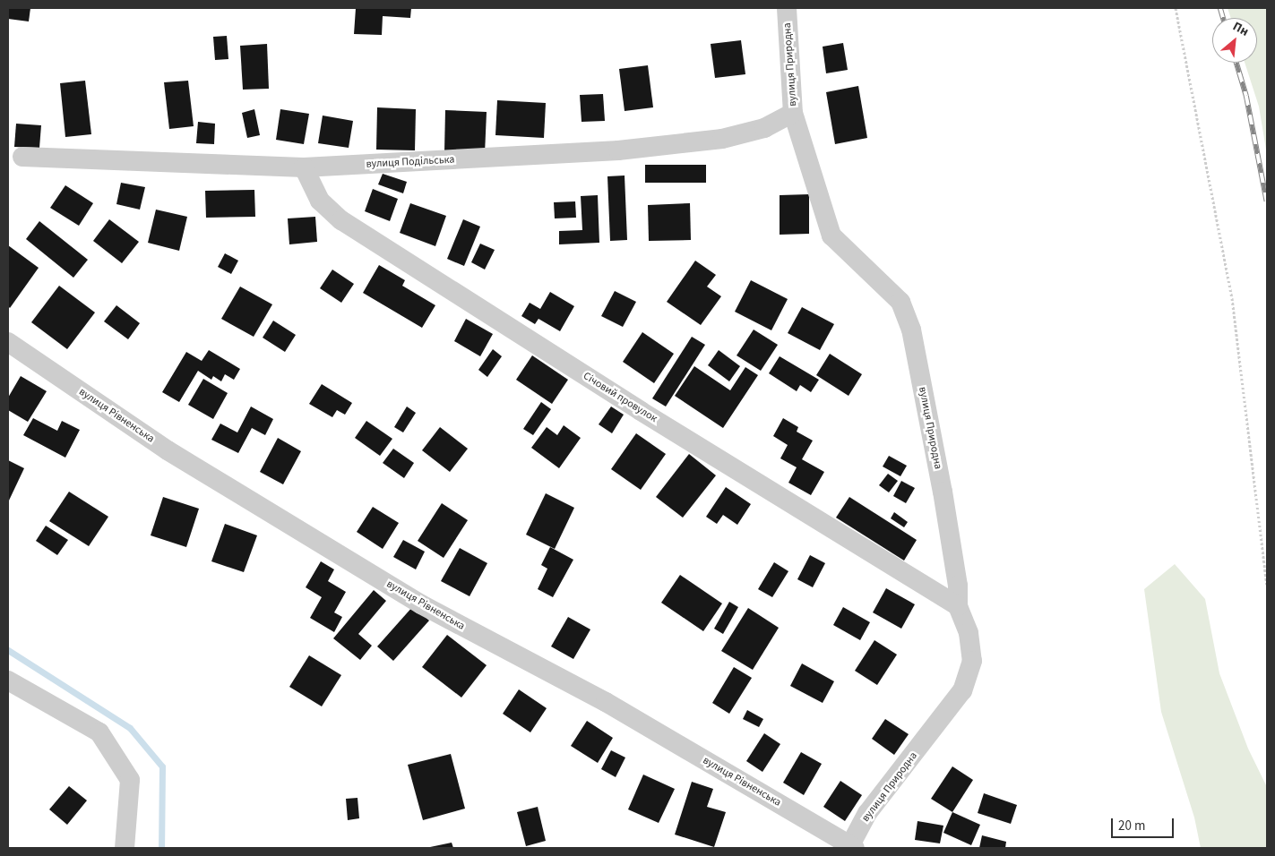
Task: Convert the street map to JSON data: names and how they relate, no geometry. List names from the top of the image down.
{
  "streets": {
    "street": [
      "вулиця Природна",
      "вулиця Подільська",
      "Січовий провулок",
      "вулиця Рівненська"
    ]
  },
  "crossings": [
    ["вулиця Природна", "вулиця Подільська"],
    ["вулиця Природна", "Січовий провулок"],
    ["вулиця Природна", "вулиця Рівненська"],
    ["вулиця Подільська", "Січовий провулок"]
  ],
  "scale_bar": "20 m",
  "north": "top right"
}
